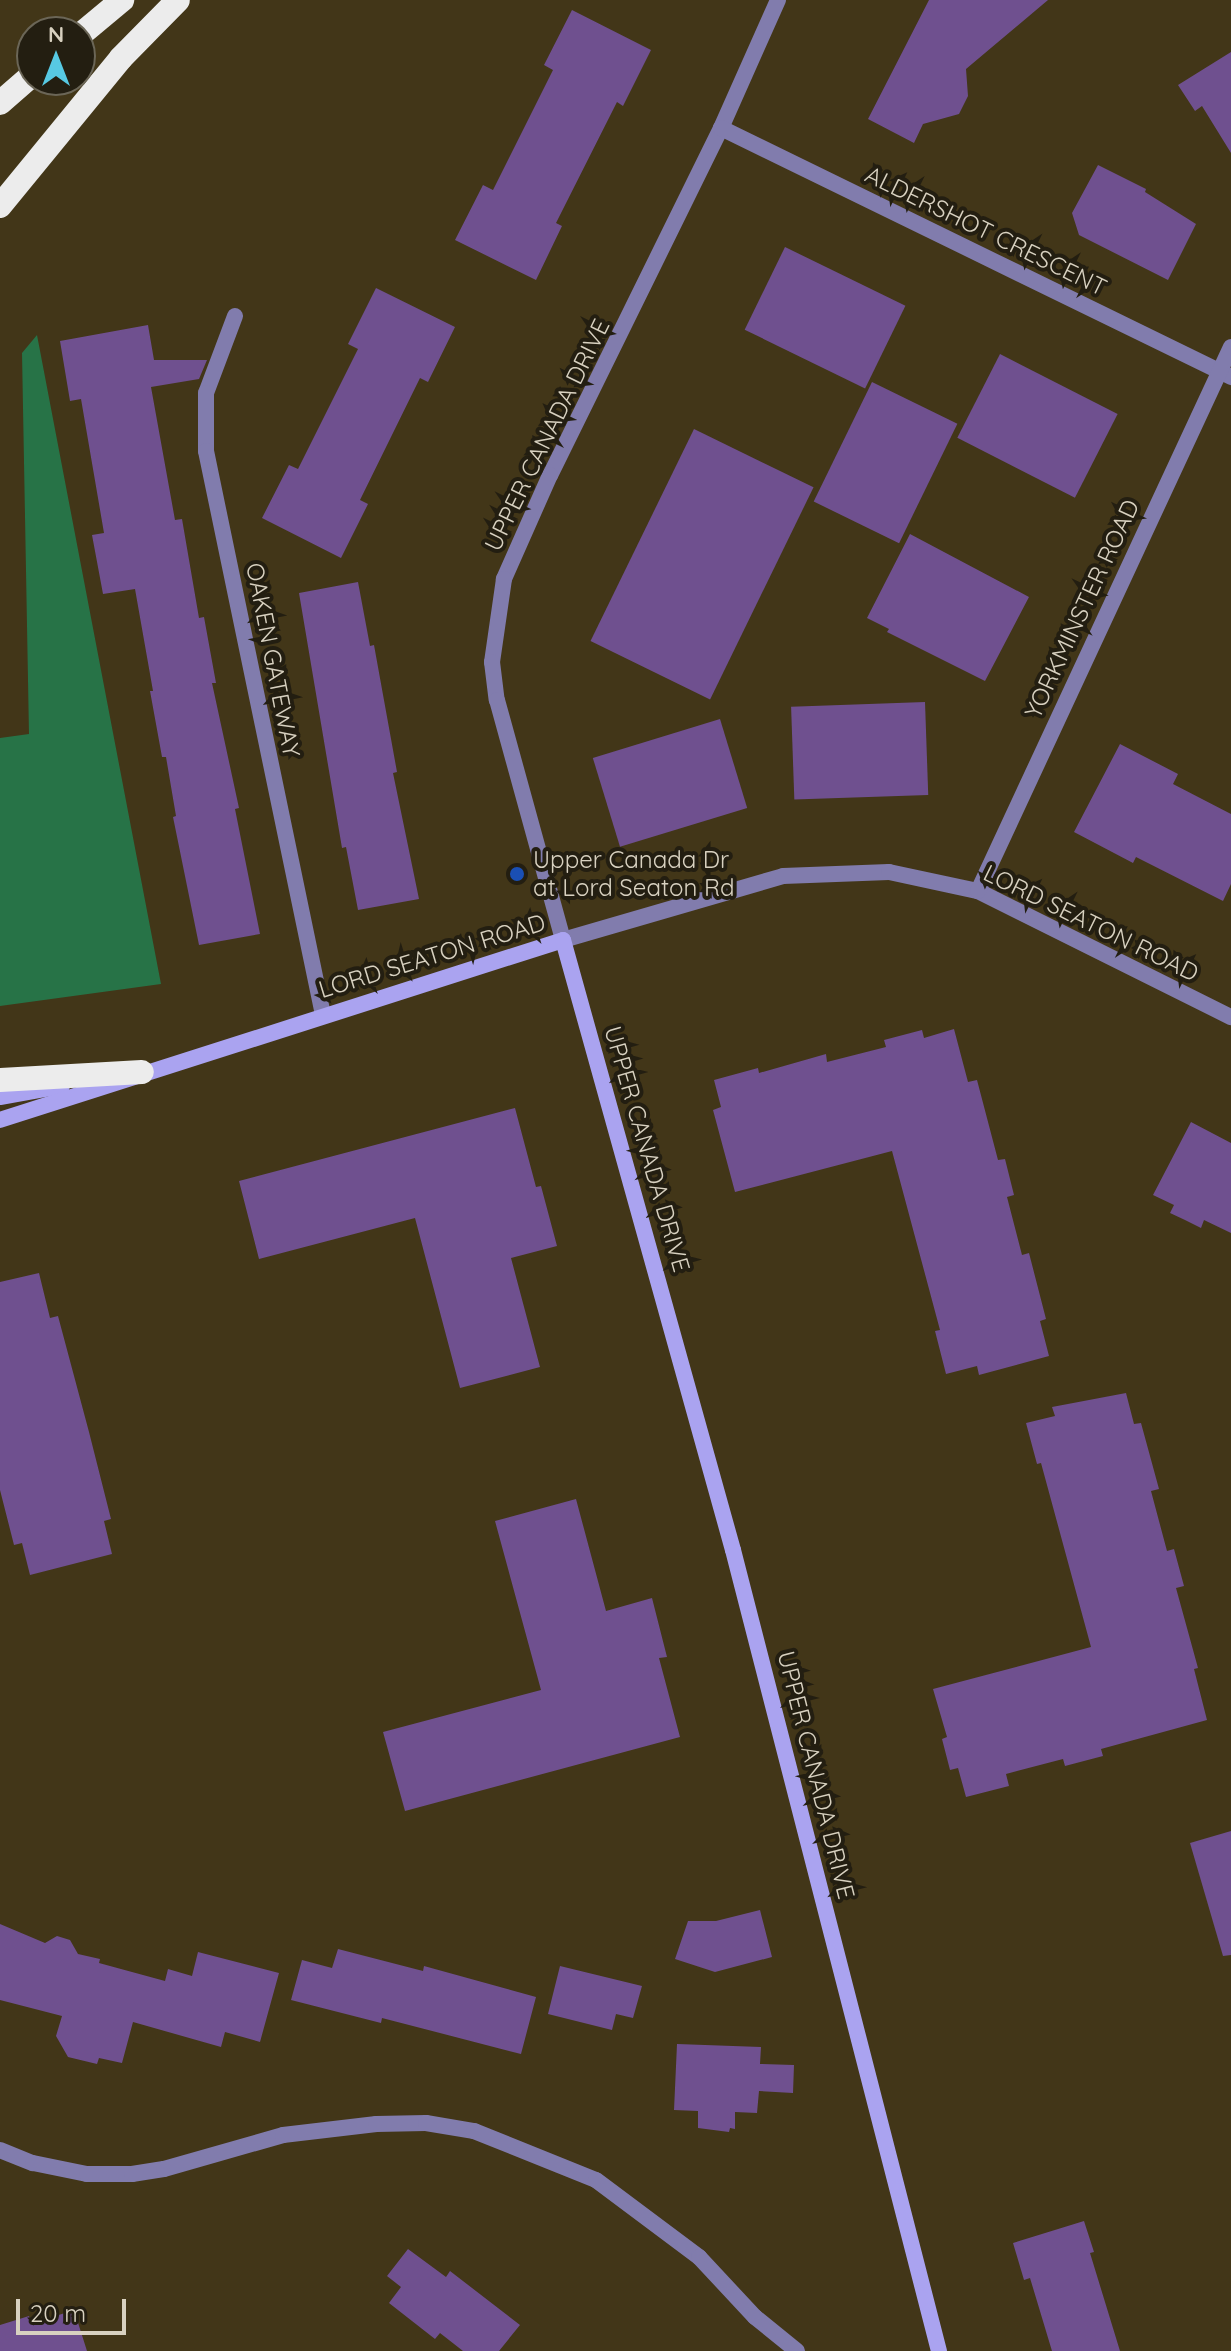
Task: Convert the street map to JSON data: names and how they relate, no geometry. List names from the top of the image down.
{
  "streets": {
    "street": [
      "ALDERSHOT CRESCENT",
      "UPPER CANADA DRIVE",
      "YORKMINSTER ROAD",
      "OAKEN GATEWAY",
      "LORD SEATON ROAD"
    ]
  },
  "crossings": [
    ["ALDERSHOT CRESCENT", "UPPER CANADA DRIVE"],
    ["ALDERSHOT CRESCENT", "YORKMINSTER ROAD"],
    ["UPPER CANADA DRIVE", "LORD SEATON ROAD"],
    ["YORKMINSTER ROAD", "LORD SEATON ROAD"],
    ["OAKEN GATEWAY", "LORD SEATON ROAD"]
  ],
  "places": ["Upper Canada Dr at Lord Seaton Rd"],
  "scale_bar": "20 m",
  "north": "top"
}
